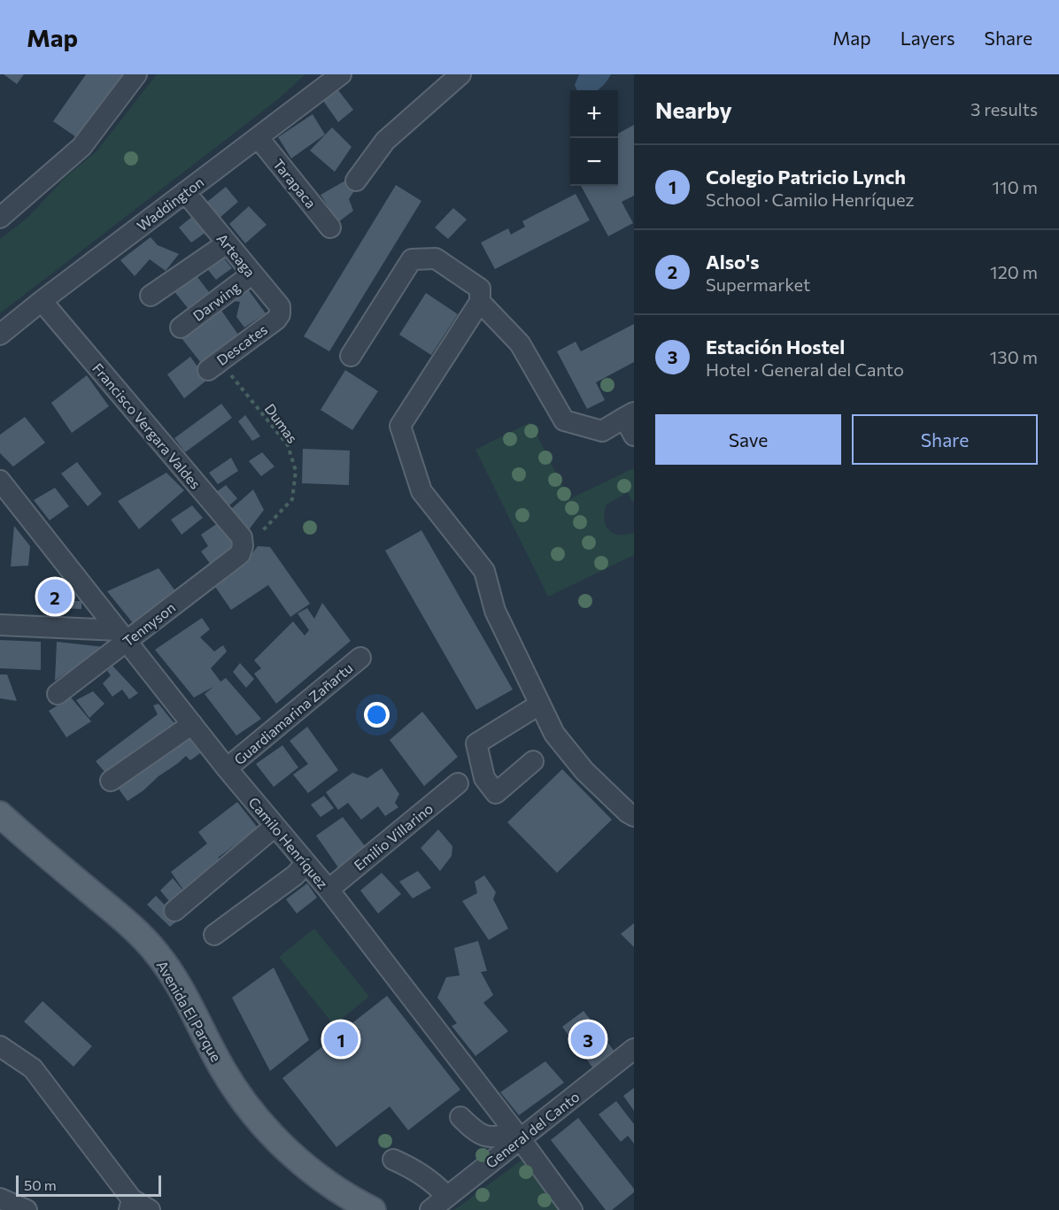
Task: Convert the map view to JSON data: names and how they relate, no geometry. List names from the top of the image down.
{
  "streets": {
    "main road": ["Avenida El Parque"],
    "street": [
      "Tarapaca",
      "Waddington",
      "Arteaga",
      "Darwing",
      "Descates",
      "Francisco Vergara Valdes",
      "Tennyson",
      "Guardiamarina Zañartu",
      "Emilio Villarino",
      "Camilo Henríquez",
      "General del Canto"
    ],
    "path": ["Dumas"]
  },
  "crossings": [
    ["Tarapaca", "Waddington"],
    ["Waddington", "Arteaga"],
    ["Waddington", "Francisco Vergara Valdes"],
    ["Arteaga", "Darwing"],
    ["Arteaga", "Descates"],
    ["Descates", "Dumas"],
    ["Francisco Vergara Valdes", "Tennyson"],
    ["Tennyson", "Camilo Henríquez"],
    ["Guardiamarina Zañartu", "Camilo Henríquez"],
    ["Emilio Villarino", "Camilo Henríquez"],
    ["Camilo Henríquez", "General del Canto"]
  ],
  "scale_bar": "50 m",
  "page": {
    "header": "Map",
    "nav": ["Map", "Layers", "Share"],
    "heading": ["Nearby", "3 results"],
    "map_buttons": ["+", "−"],
    "list": [
      {
        "mark": "1",
        "name": "Colegio Patricio Lynch",
        "note": "School · Camilo Henríquez",
        "value": "110 m"
      },
      {
        "mark": "2",
        "name": "Also's",
        "note": "Supermarket",
        "value": "120 m"
      },
      {
        "mark": "3",
        "name": "Estación Hostel",
        "note": "Hotel · General del Canto",
        "value": "130 m"
      }
    ],
    "buttons": ["Save", "Share"],
    "pins": ["2", "1", "3"],
    "scale": "50 m"
  }
}
